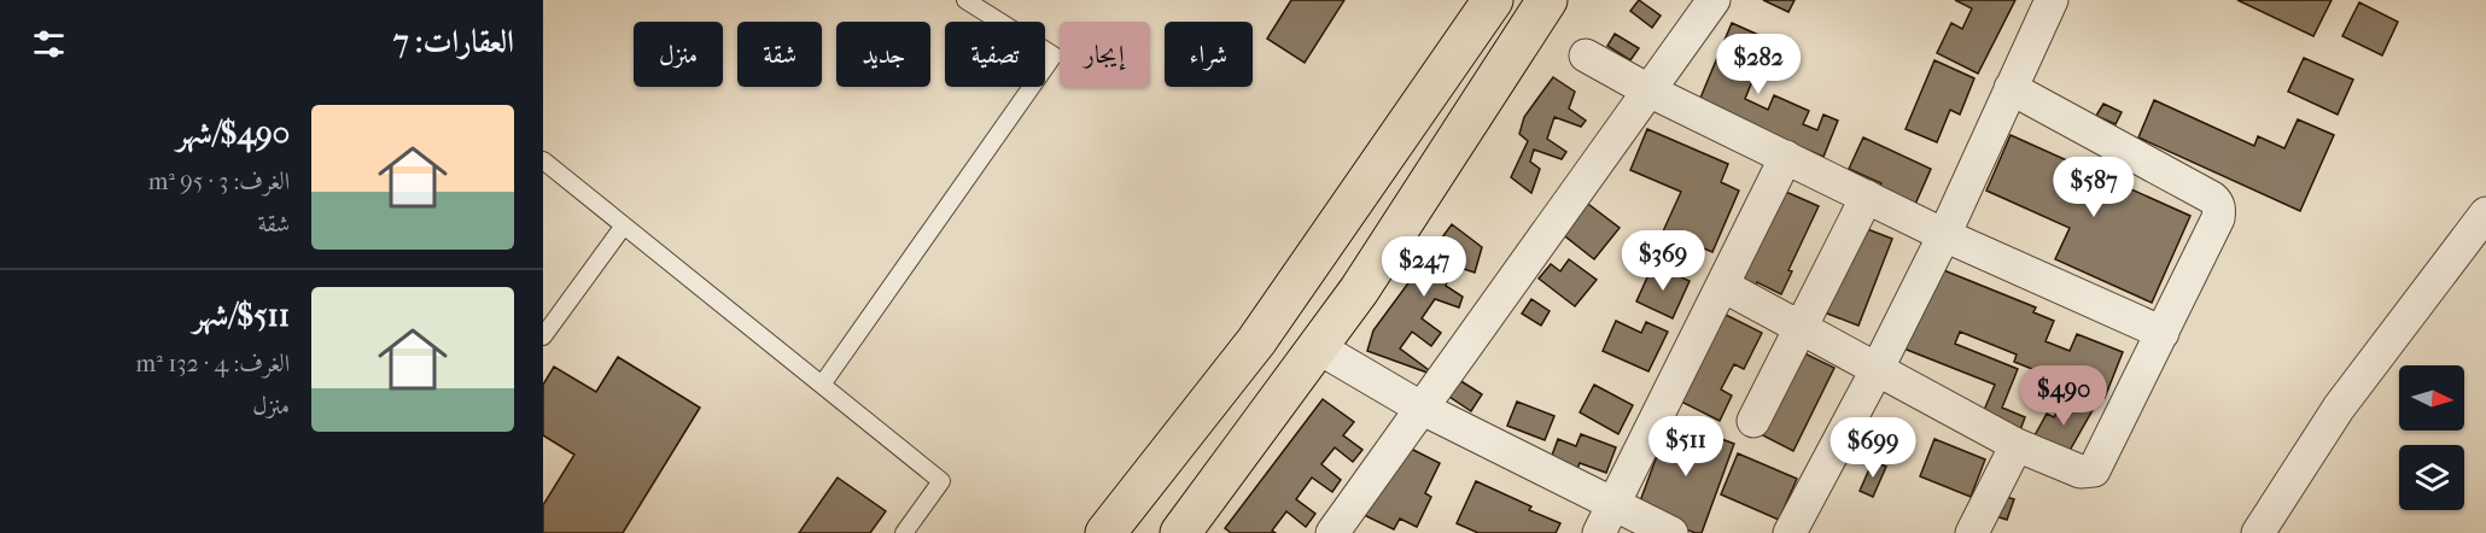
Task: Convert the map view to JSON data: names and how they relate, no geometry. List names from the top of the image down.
{
  "north": "right",
  "page": {
    "heading": "العقارات: 7",
    "chip": [
      "شراء",
      "إيجار",
      "تصفية",
      "جديد",
      "شقة",
      "منزل"
    ],
    "price": [
      "$282",
      "$587",
      "$369",
      "$247",
      "$490",
      "$511",
      "$699"
    ],
    "list": [
      {
        "name": "$490/شهر",
        "note": "الغرف: 3 · 95 m² · شقة"
      },
      {
        "name": "$511/شهر",
        "note": "الغرف: 4 · 132 m² · منزل"
      }
    ]
  }
}
